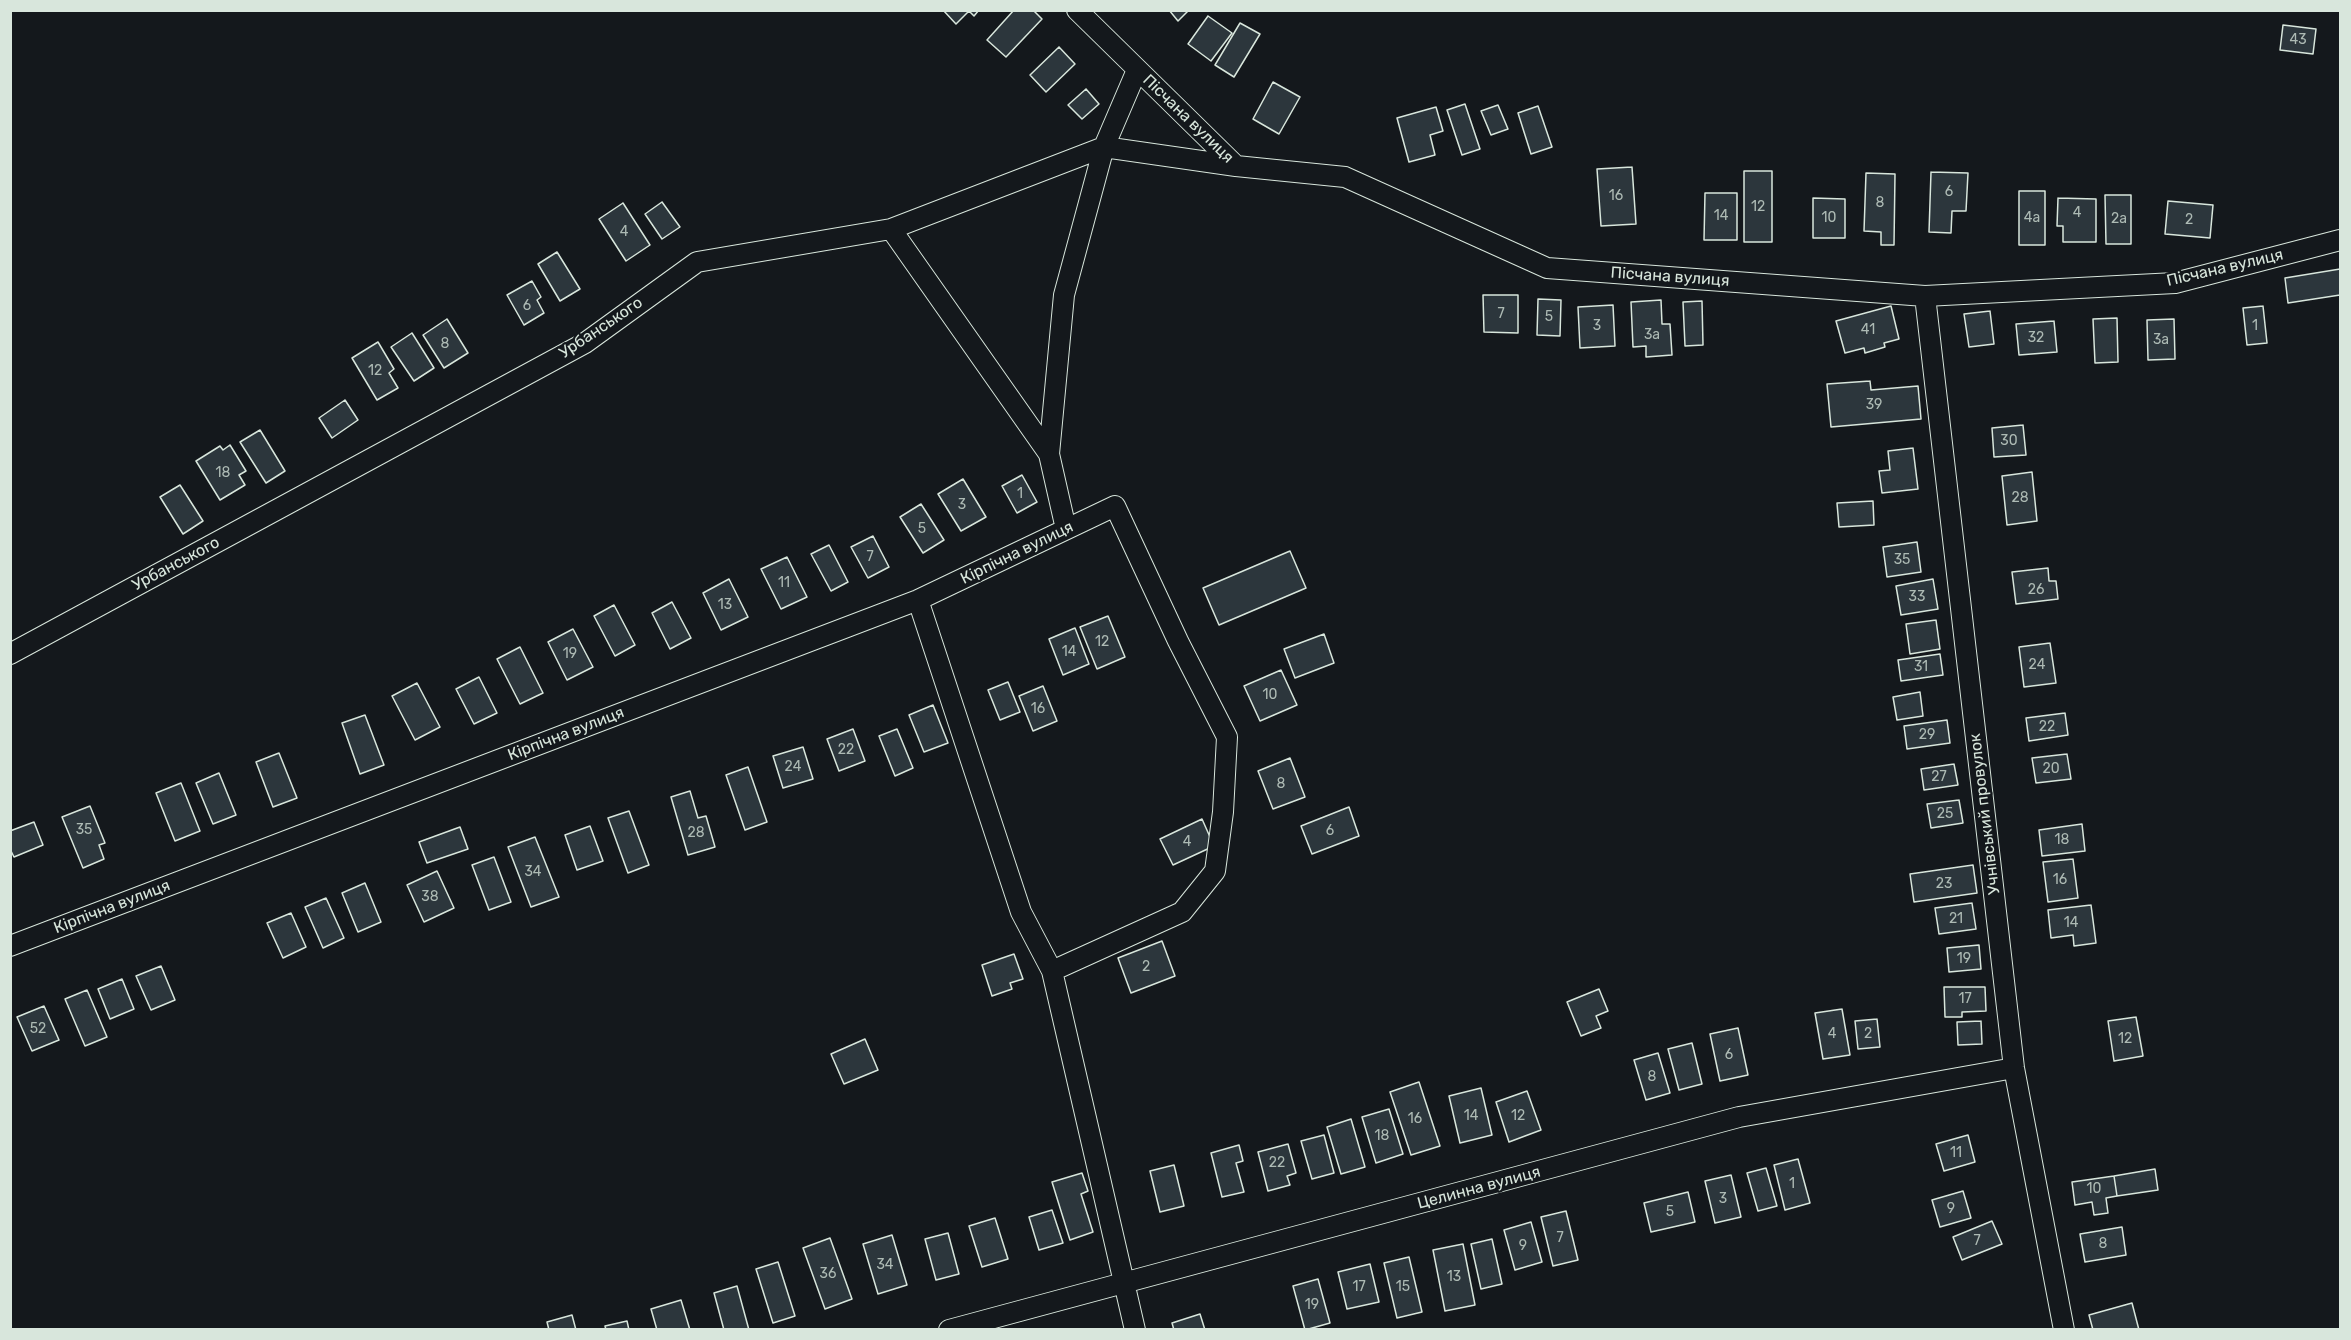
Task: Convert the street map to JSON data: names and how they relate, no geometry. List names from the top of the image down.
{
  "streets": {
    "street": [
      "Пiсчана вулиця",
      "Урбанського",
      "Кiрпiчна вулиця",
      "Учнівський провулок",
      "Целинна вулиця"
    ]
  },
  "crossings": [
    ["Пiсчана вулиця", "Урбанського"],
    ["Пiсчана вулиця", "Учнівський провулок"],
    ["Учнівський провулок", "Целинна вулиця"]
  ],
  "house_numbers": [
    "43",
    "6",
    "16",
    "8",
    "12",
    "4",
    "14",
    "10",
    "4а",
    "2а",
    "2",
    "4",
    "6",
    "7",
    "5",
    "3",
    "1",
    "41",
    "3а",
    "32",
    "3а",
    "8",
    "12",
    "39",
    "30",
    "18",
    "1",
    "28",
    "3",
    "5",
    "7",
    "35",
    "11",
    "26",
    "33",
    "13",
    "12",
    "14",
    "19",
    "24",
    "31",
    "10",
    "16",
    "22",
    "29",
    "22",
    "24",
    "20",
    "27",
    "8",
    "25",
    "35",
    "6",
    "28",
    "18",
    "4",
    "34",
    "16",
    "23",
    "38",
    "21",
    "14",
    "19",
    "2",
    "17",
    "52",
    "4",
    "2",
    "12",
    "6",
    "8",
    "14",
    "12",
    "16",
    "18",
    "11",
    "22",
    "1",
    "10",
    "3",
    "9",
    "5",
    "7",
    "7",
    "8",
    "9",
    "34",
    "36",
    "13",
    "17",
    "15",
    "19"
  ]
}
